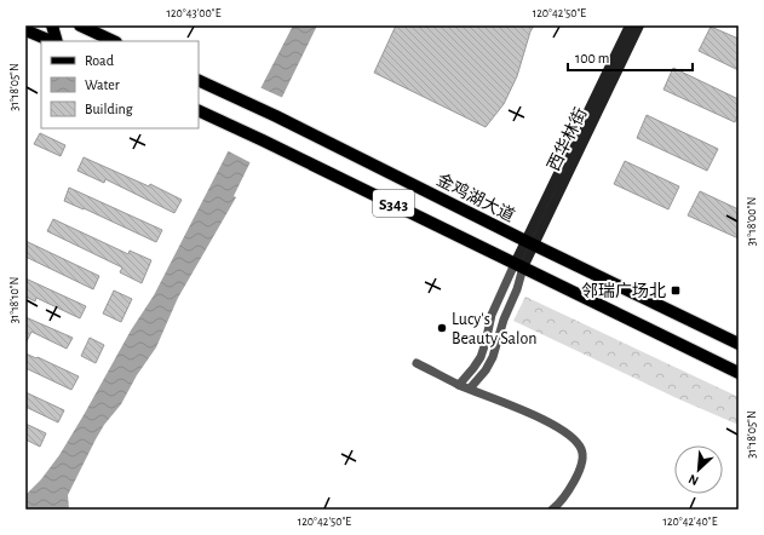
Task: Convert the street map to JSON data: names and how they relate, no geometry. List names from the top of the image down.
{
  "streets": {
    "main road": ["西华林街", "金鸡湖大道", "S343"]
  },
  "crossings": [
    ["西华林街", "金鸡湖大道"],
    ["西华林街", "S343"]
  ],
  "places": {
    "transit": ["邻瑞广场北"],
    "other": ["Lucy's Beauty Salon"]
  },
  "legend": ["Road", "Water", "Building"],
  "scale_bar": "100 m",
  "north": "bottom left",
  "coordinates": [
    "120°43'00\"E",
    "120°42'50\"E",
    "31°18'05\"N",
    "31°18'00\"N",
    "31°18'10\"N",
    "120°42'40\"E"
  ]
}
